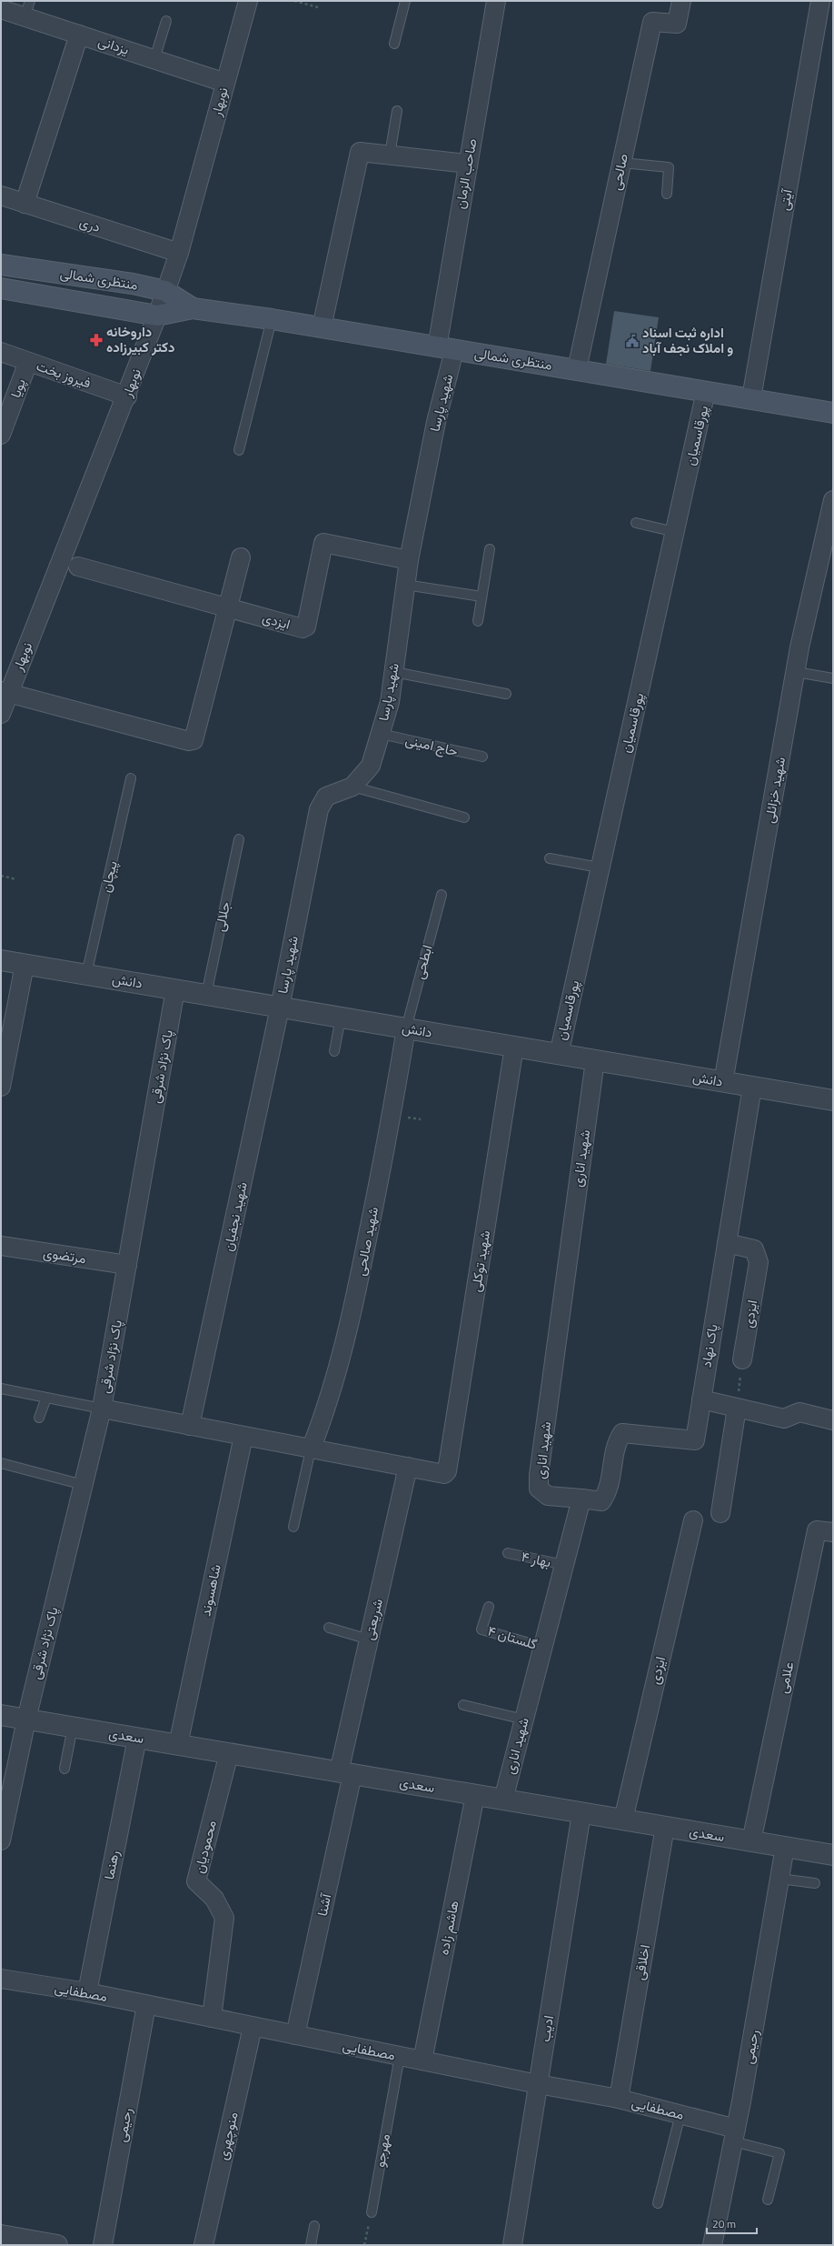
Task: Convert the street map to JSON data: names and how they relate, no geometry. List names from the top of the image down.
{
  "streets": {
    "main road": ["منتظری شمالی"],
    "street": [
      "یزدانی",
      "نوبهار",
      "صالحی",
      "صاحب الزمان",
      "آیتی",
      "دری",
      "فیروز بخت",
      "پویا",
      "شهید پارسا",
      "پورقاسمیان",
      "ایزدی",
      "شهید خزائلی",
      "دانش",
      "پاک نژاد شرقی",
      "شهید اناری",
      "شهید نجفیان",
      "شهید صالحی",
      "مرتضوی",
      "شهید توکلی",
      "پاک نهاد",
      "شاهسوند",
      "شریعتی",
      "علامی",
      "سعدی",
      "محمودیان",
      "رهنما",
      "آشنا",
      "هاشم زاده",
      "اخلاقی",
      "مصطفایی",
      "ادیب",
      "رحیمی",
      "منوچهری"
    ],
    "lane": [
      "حاج امینی",
      "پیچان",
      "جلالی",
      "ابطحی",
      "بهار ۴",
      "گلستان ۴",
      "مهرجو"
    ]
  },
  "crossings": [
    ["یزدانی", "نوبهار"],
    ["نوبهار", "دری"],
    ["نوبهار", "منتظری شمالی"],
    ["نوبهار", "فیروز بخت"],
    ["صالحی", "منتظری شمالی"],
    ["صاحب الزمان", "منتظری شمالی"],
    ["صاحب الزمان", "شهید پارسا"],
    ["آیتی", "منتظری شمالی"],
    ["منتظری شمالی", "شهید پارسا"],
    ["منتظری شمالی", "پورقاسمیان"],
    ["فیروز بخت", "پویا"],
    ["شهید پارسا", "ایزدی"],
    ["شهید پارسا", "حاج امینی"],
    ["شهید پارسا", "دانش"],
    ["شهید پارسا", "شهید نجفیان"],
    ["پورقاسمیان", "دانش"],
    ["ایزدی", "پاک نهاد"],
    ["ایزدی", "سعدی"],
    ["شهید خزائلی", "دانش"],
    ["پیچان", "دانش"],
    ["جلالی", "دانش"],
    ["ابطحی", "دانش"],
    ["ابطحی", "شهید صالحی"],
    ["دانش", "پاک نژاد شرقی"],
    ["دانش", "شهید اناری"],
    ["دانش", "شهید نجفیان"],
    ["دانش", "شهید صالحی"],
    ["دانش", "شهید توکلی"],
    ["دانش", "پاک نهاد"],
    ["پاک نژاد شرقی", "مرتضوی"],
    ["پاک نژاد شرقی", "سعدی"],
    ["شهید اناری", "پاک نهاد"],
    ["شهید اناری", "بهار ۴"],
    ["شهید اناری", "گلستان ۴"],
    ["شهید اناری", "سعدی"],
    ["شهید توکلی", "شریعتی"],
    ["شاهسوند", "سعدی"],
    ["شریعتی", "سعدی"],
    ["شریعتی", "آشنا"],
    ["علامی", "سعدی"],
    ["سعدی", "محمودیان"],
    ["سعدی", "رهنما"],
    ["سعدی", "آشنا"],
    ["سعدی", "هاشم زاده"],
    ["سعدی", "اخلاقی"],
    ["سعدی", "ادیب"],
    ["سعدی", "رحیمی"],
    ["محمودیان", "مصطفایی"],
    ["رهنما", "مصطفایی"],
    ["آشنا", "مصطفایی"],
    ["هاشم زاده", "مصطفایی"],
    ["اخلاقی", "مصطفایی"],
    ["مصطفایی", "ادیب"],
    ["مصطفایی", "رحیمی"],
    ["مصطفایی", "منوچهری"],
    ["مصطفایی", "مهرجو"]
  ],
  "places": {
    "pharmacy": ["داروخانه دکتر کبیرزاده"],
    "public building": ["اداره ثبت اسناد و املاک نجف آباد"]
  },
  "scale_bar": "20 m"
}
